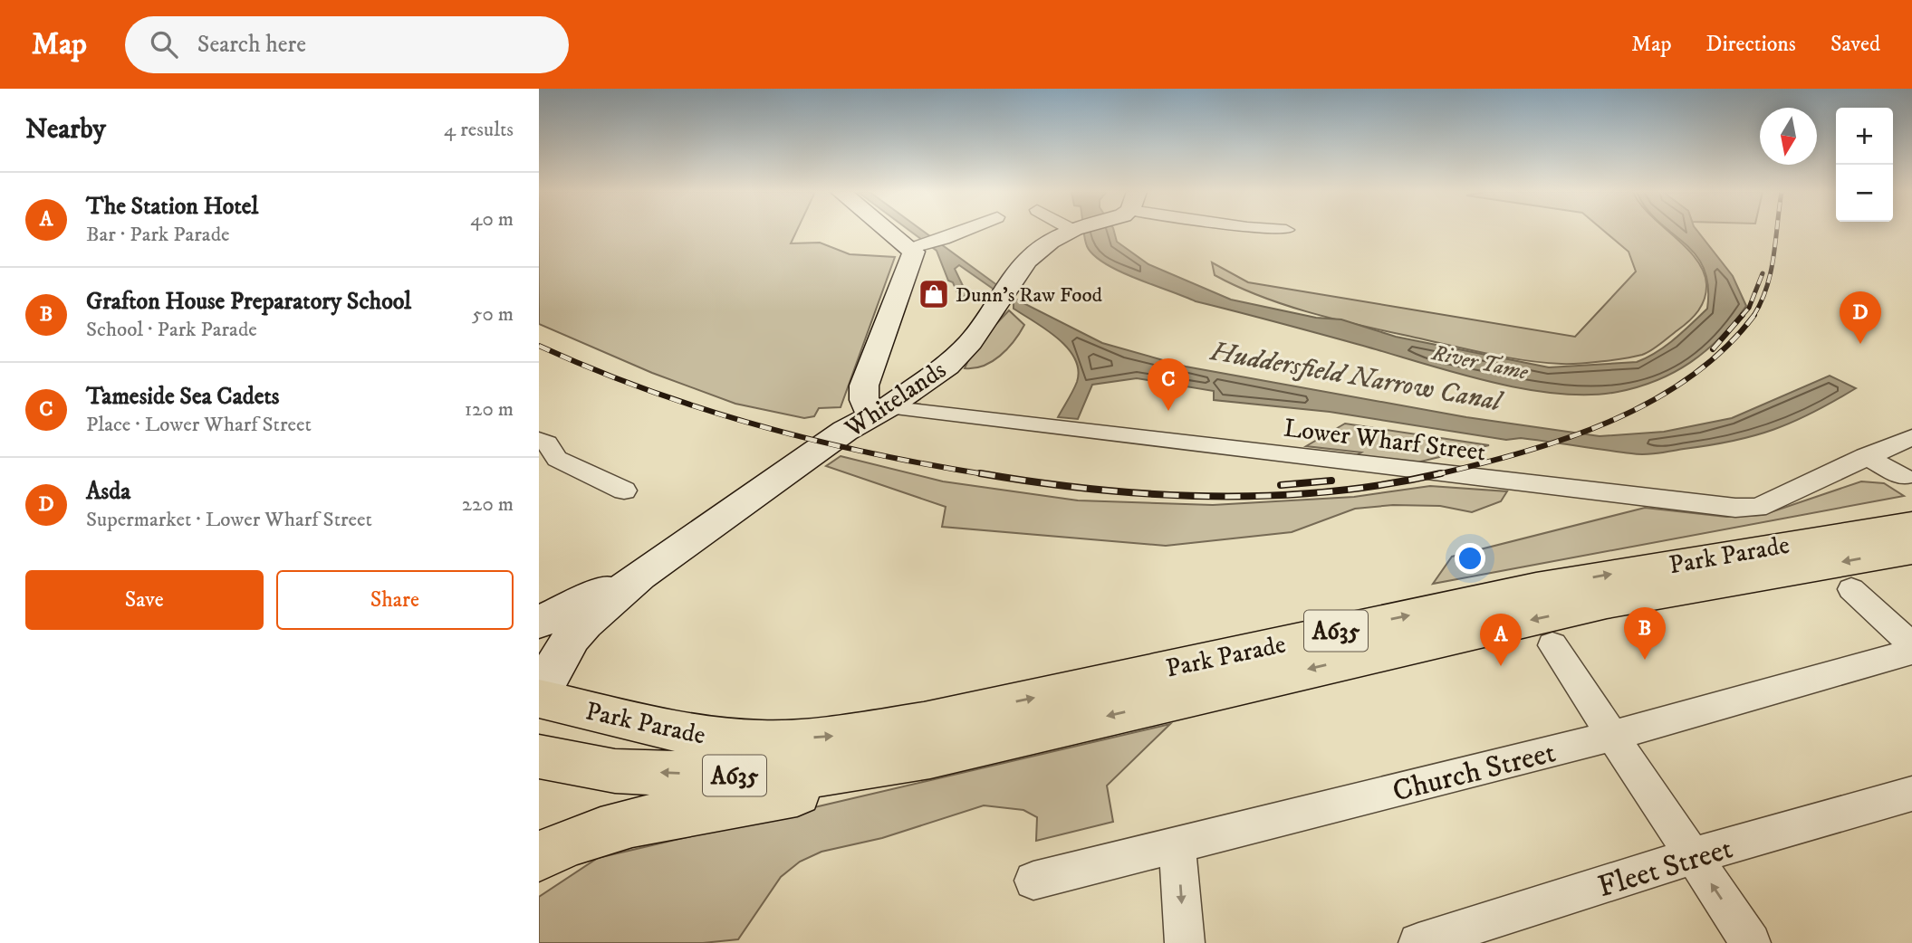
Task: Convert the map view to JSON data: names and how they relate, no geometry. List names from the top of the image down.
{
  "streets": {
    "highway": ["Park Parade", "A635"],
    "main road": ["Whitelands"],
    "street": ["Lower Wharf Street", "Church Street", "Fleet Street"]
  },
  "crossings": [
    ["Whitelands", "Lower Wharf Street"],
    ["Whitelands", "Park Parade"]
  ],
  "water": ["River Tame", "Huddersfield Narrow Canal"],
  "places": {
    "shop": ["Dunn's Raw Food"]
  },
  "north": "bottom",
  "page": {
    "header": "Map",
    "search": "Search here",
    "nav": ["Map", "Directions", "Saved"],
    "heading": ["Nearby", "4 results"],
    "map_buttons": ["+", "−"],
    "list": [
      {
        "mark": "A",
        "name": "The Station Hotel",
        "note": "Bar · Park Parade",
        "value": "40 m"
      },
      {
        "mark": "B",
        "name": "Grafton House Preparatory School",
        "note": "School · Park Parade",
        "value": "50 m"
      },
      {
        "mark": "C",
        "name": "Tameside Sea Cadets",
        "note": "Place · Lower Wharf Street",
        "value": "120 m"
      },
      {
        "mark": "D",
        "name": "Asda",
        "note": "Supermarket · Lower Wharf Street",
        "value": "220 m"
      }
    ],
    "pins": [
      "D",
      "C",
      "B",
      "A"
    ],
    "buttons": ["Save", "Share"]
  }
}
